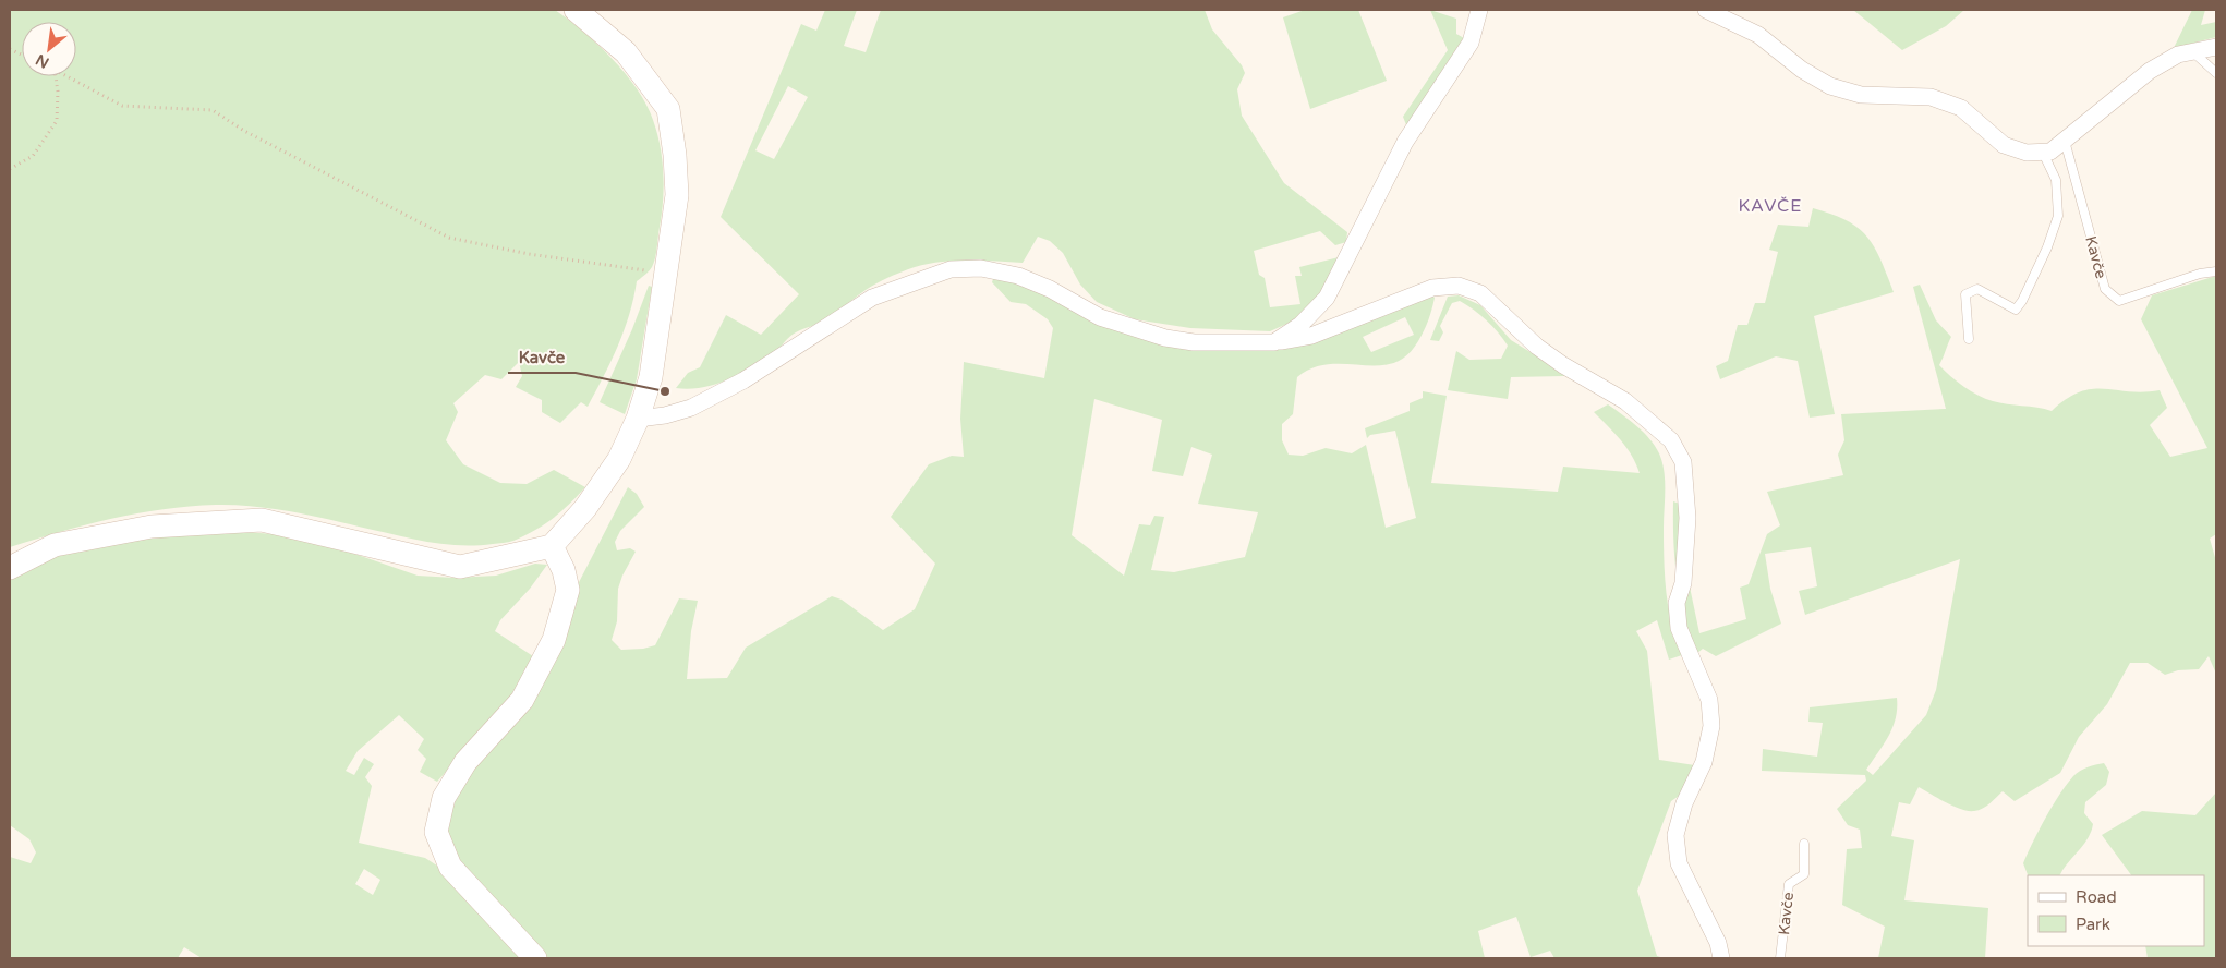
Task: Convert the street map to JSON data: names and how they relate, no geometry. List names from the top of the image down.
{
  "streets": {
    "lane": ["Kavče"]
  },
  "districts": ["KAVČE"],
  "places": ["Kavče"],
  "legend": ["Road", "Park"],
  "north": "bottom left"
}
